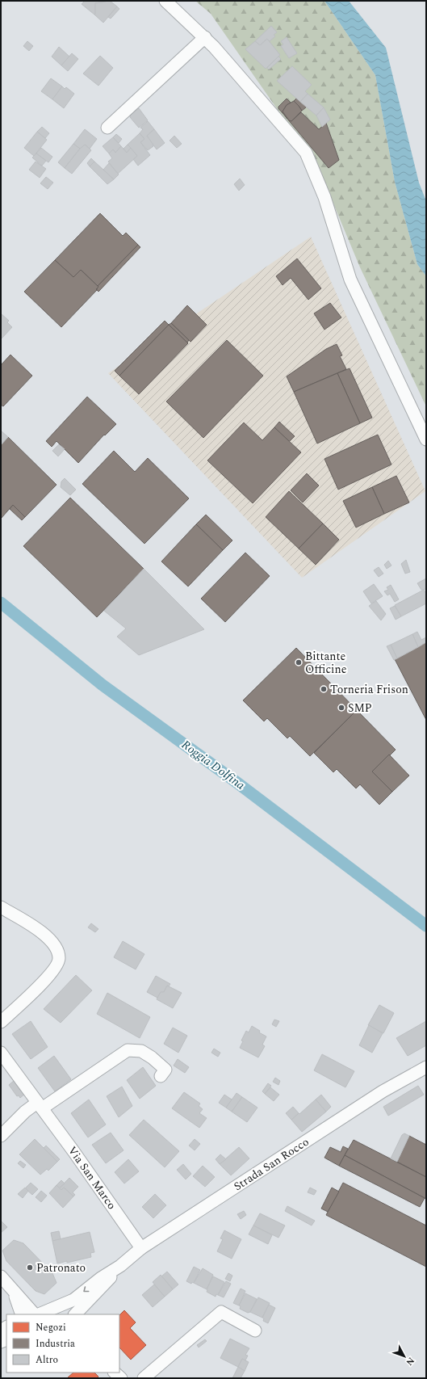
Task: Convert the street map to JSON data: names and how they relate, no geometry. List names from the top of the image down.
{
  "streets": {
    "street": ["Strada San Rocco", "Via San Marco"]
  },
  "crossings": [
    ["Strada San Rocco", "Via San Marco"]
  ],
  "water": ["Roggia Dolfina"],
  "places": [
    "Bittante Officine",
    "Torneria Frison",
    "SMP",
    "Patronato"
  ],
  "legend": ["Negozi", "Industria", "Altro"],
  "north": "bottom right"
}
